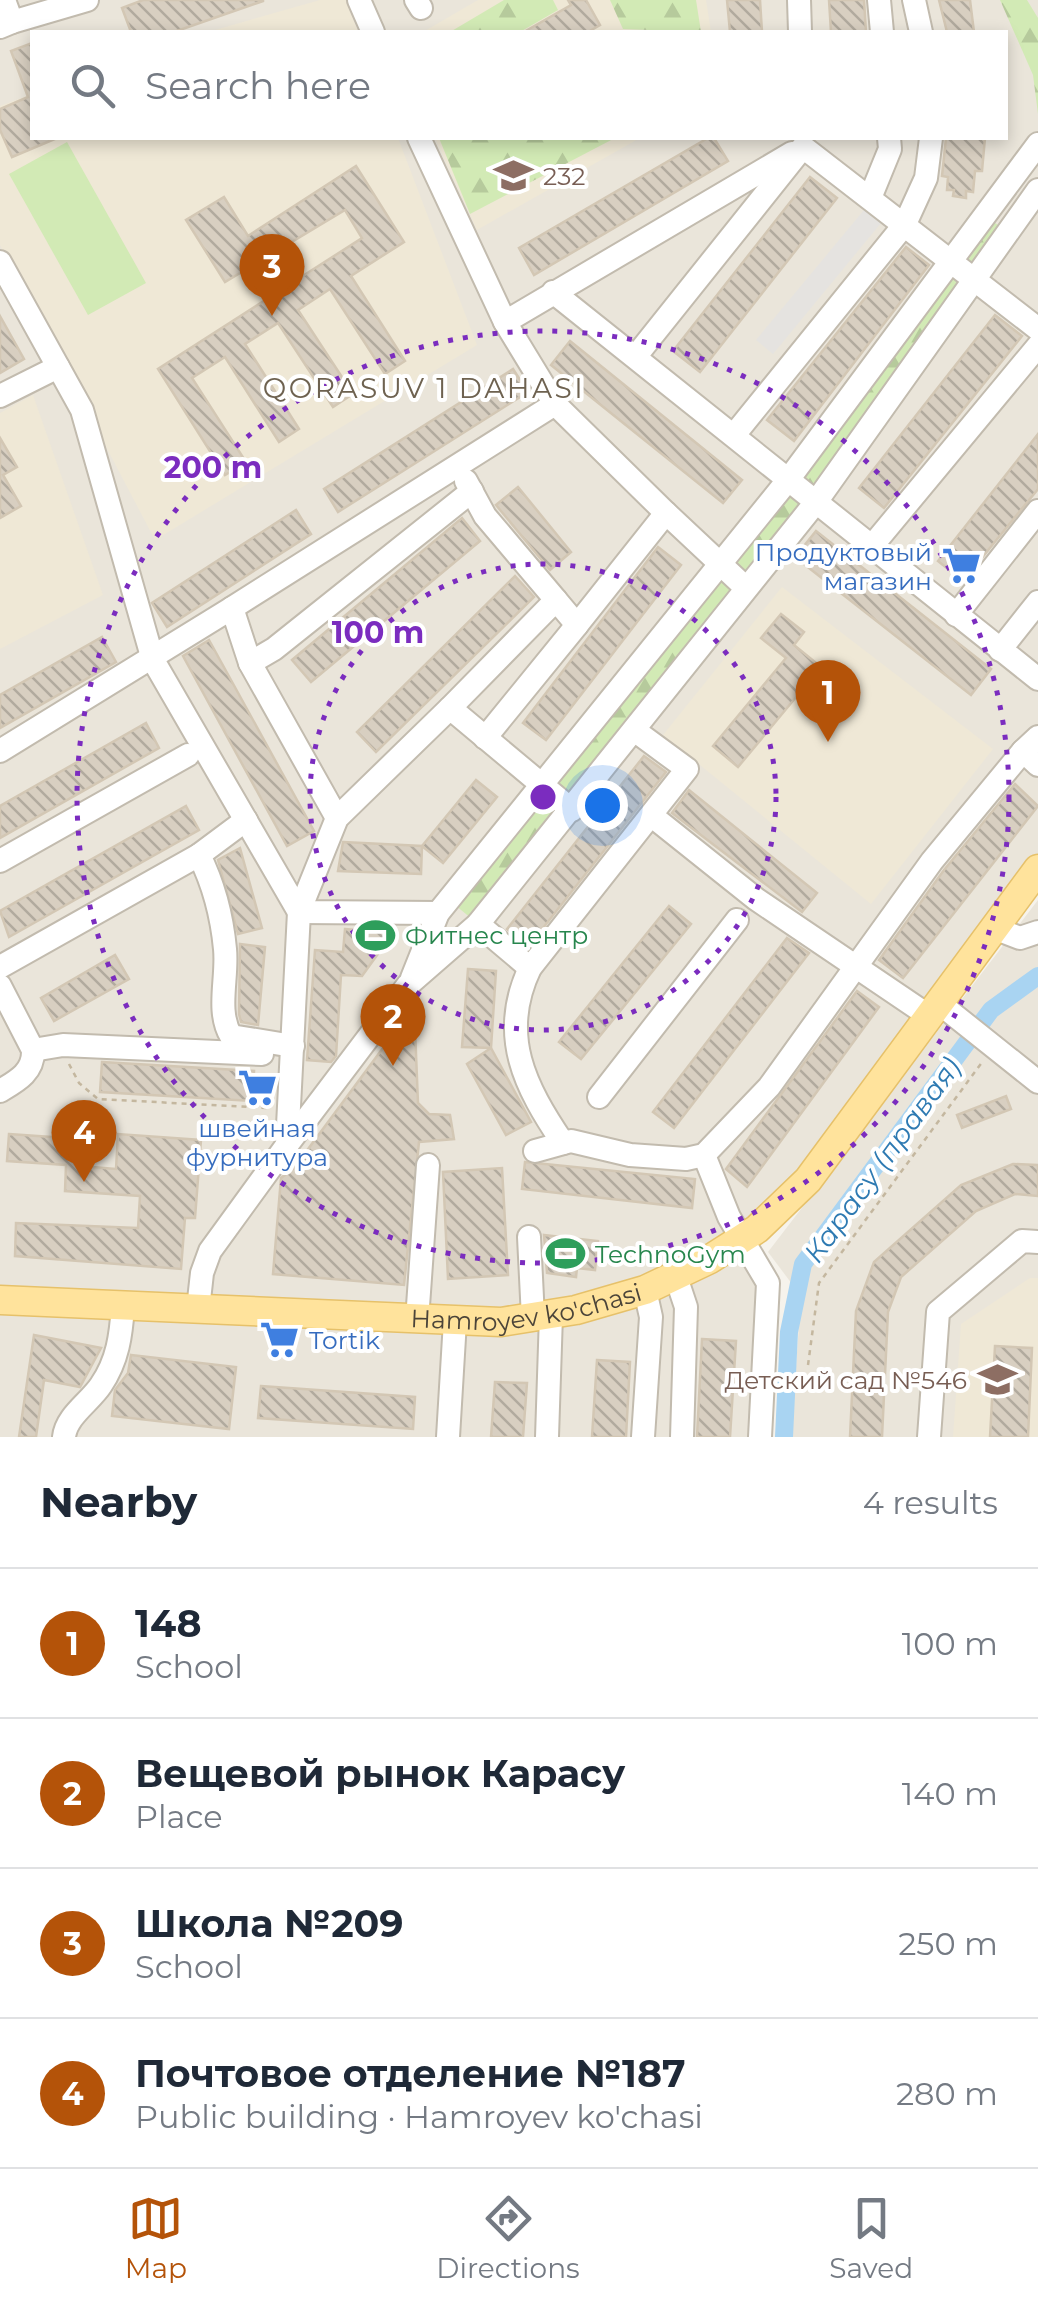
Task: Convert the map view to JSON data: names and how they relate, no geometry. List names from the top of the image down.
{
  "streets": {
    "main road": ["Hamroyev ko'chasi"]
  },
  "districts": ["QORASUV 1 DAHASI"],
  "water": ["Карасу (правая)"],
  "places": {
    "school or university": ["232", "Детский сад №546"],
    "supermarket": ["Продуктовый магазин", "швейная фурнитура", "Tortik"],
    "sports": ["Фитнес центр", "TechnoGym"]
  },
  "page": {
    "search": "Search here",
    "pins": [
      "3",
      "1",
      "2",
      "4"
    ],
    "heading": ["Nearby", "4 results"],
    "list": [
      {
        "mark": "1",
        "name": "148",
        "note": "School",
        "value": "100 m"
      },
      {
        "mark": "2",
        "name": "Вещевой рынок Карасу",
        "note": "Place",
        "value": "140 m"
      },
      {
        "mark": "3",
        "name": "Школа №209",
        "note": "School",
        "value": "250 m"
      },
      {
        "mark": "4",
        "name": "Почтовое отделение №187",
        "note": "Public building · Hamroyev ko'chasi",
        "value": "280 m"
      }
    ],
    "nav": ["Map", "Directions", "Saved"]
  },
  "rings": ["200 m", "100 m"]
}
